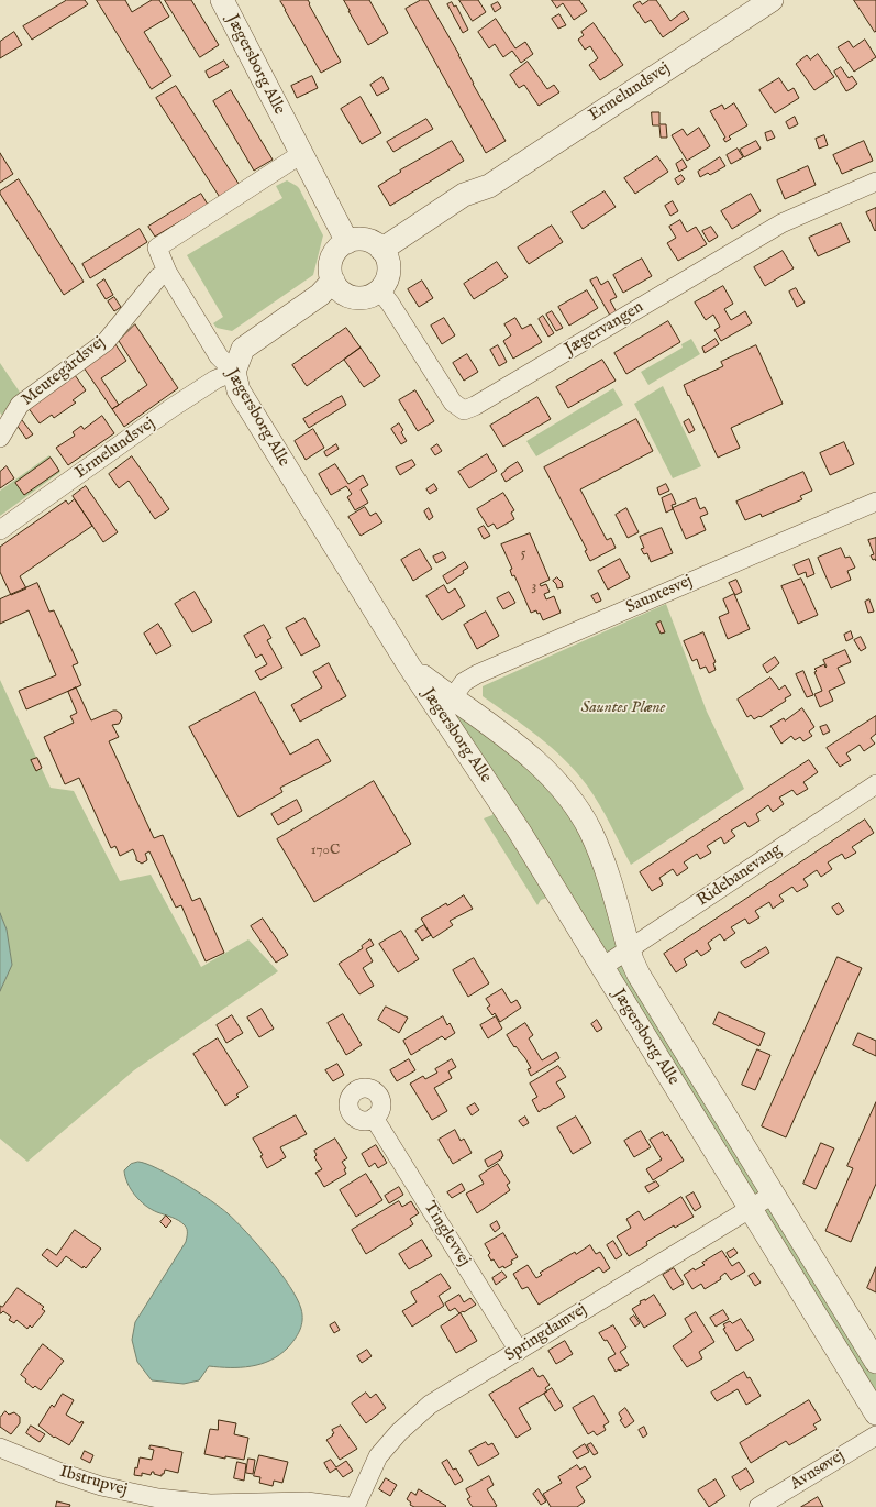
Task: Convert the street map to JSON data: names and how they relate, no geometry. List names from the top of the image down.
{
  "streets": {
    "street": [
      "Jægersborg Alle",
      "Ermelundsvej",
      "Jægervangen",
      "Meutegårdsvej",
      "Sauntesvej",
      "Ridebanevang",
      "Tinglevvej",
      "Springdamvej",
      "Avnsøvej",
      "Ibstrupvej"
    ]
  },
  "crossings": [
    ["Jægersborg Alle", "Ermelundsvej"],
    ["Jægersborg Alle", "Jægervangen"],
    ["Jægersborg Alle", "Meutegårdsvej"],
    ["Jægersborg Alle", "Sauntesvej"],
    ["Jægersborg Alle", "Ridebanevang"],
    ["Jægersborg Alle", "Springdamvej"],
    ["Ermelundsvej", "Jægervangen"],
    ["Tinglevvej", "Springdamvej"]
  ],
  "parks": ["Sauntes Plæne"],
  "house_numbers": ["5", "3", "170C"]
}
